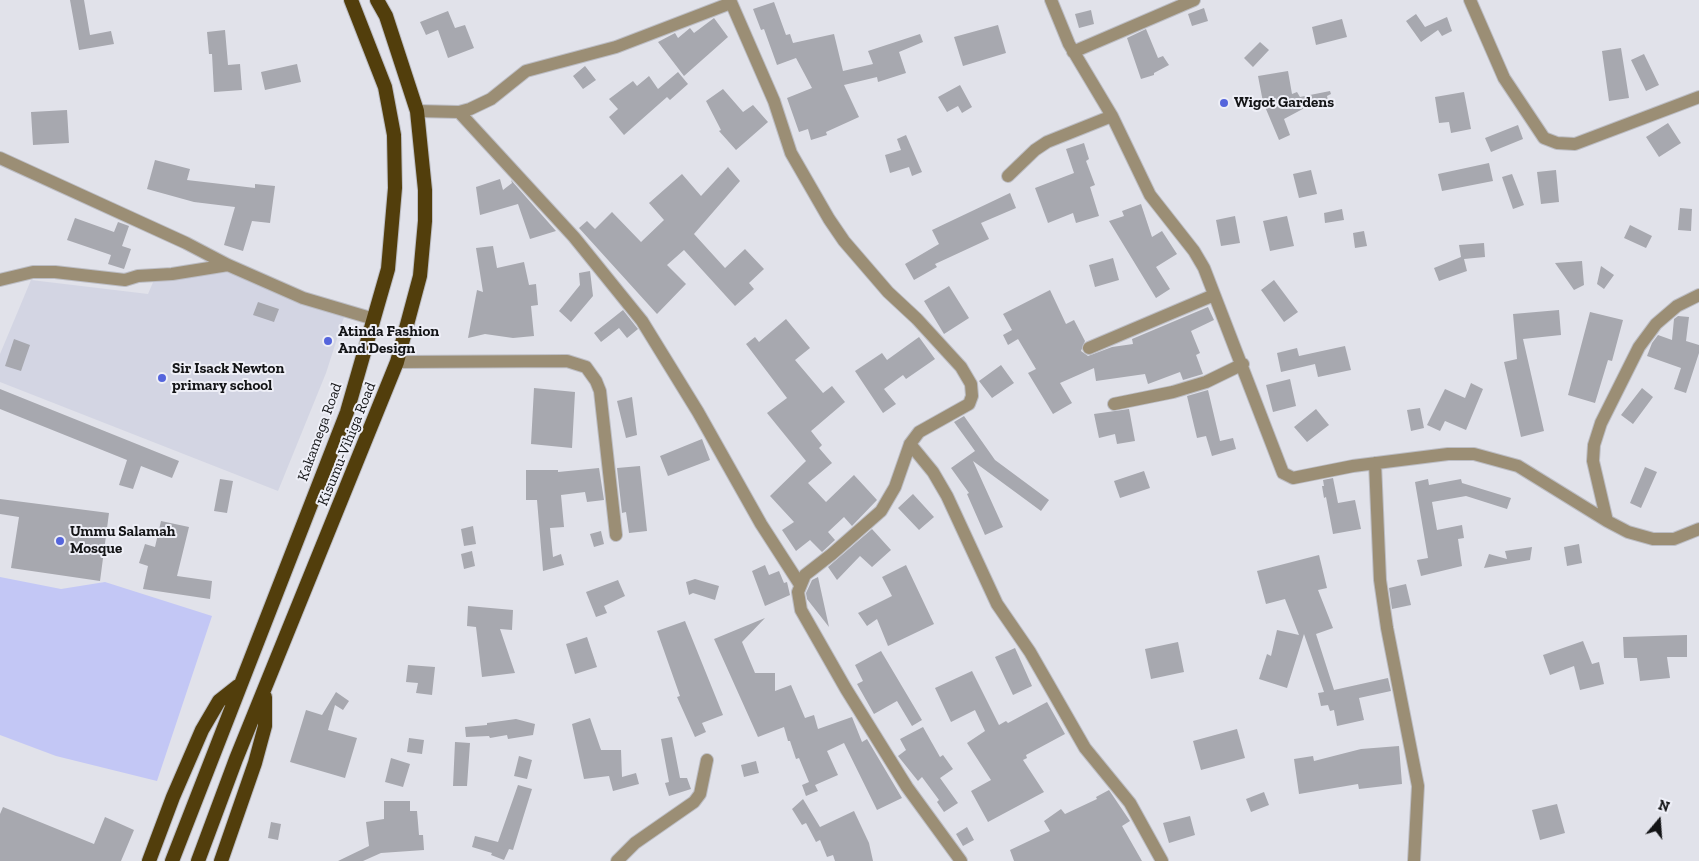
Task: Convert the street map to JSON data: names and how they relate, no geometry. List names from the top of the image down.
{
  "streets": {
    "highway": ["Kakamega Road", "Kisumu-Vihiga Road"]
  },
  "places": [
    "Wigot Gardens",
    "Atinda Fashion And Design",
    "Sir Isack Newton primary school",
    "Ummu Salamah Mosque"
  ],
  "north": "top"
}
